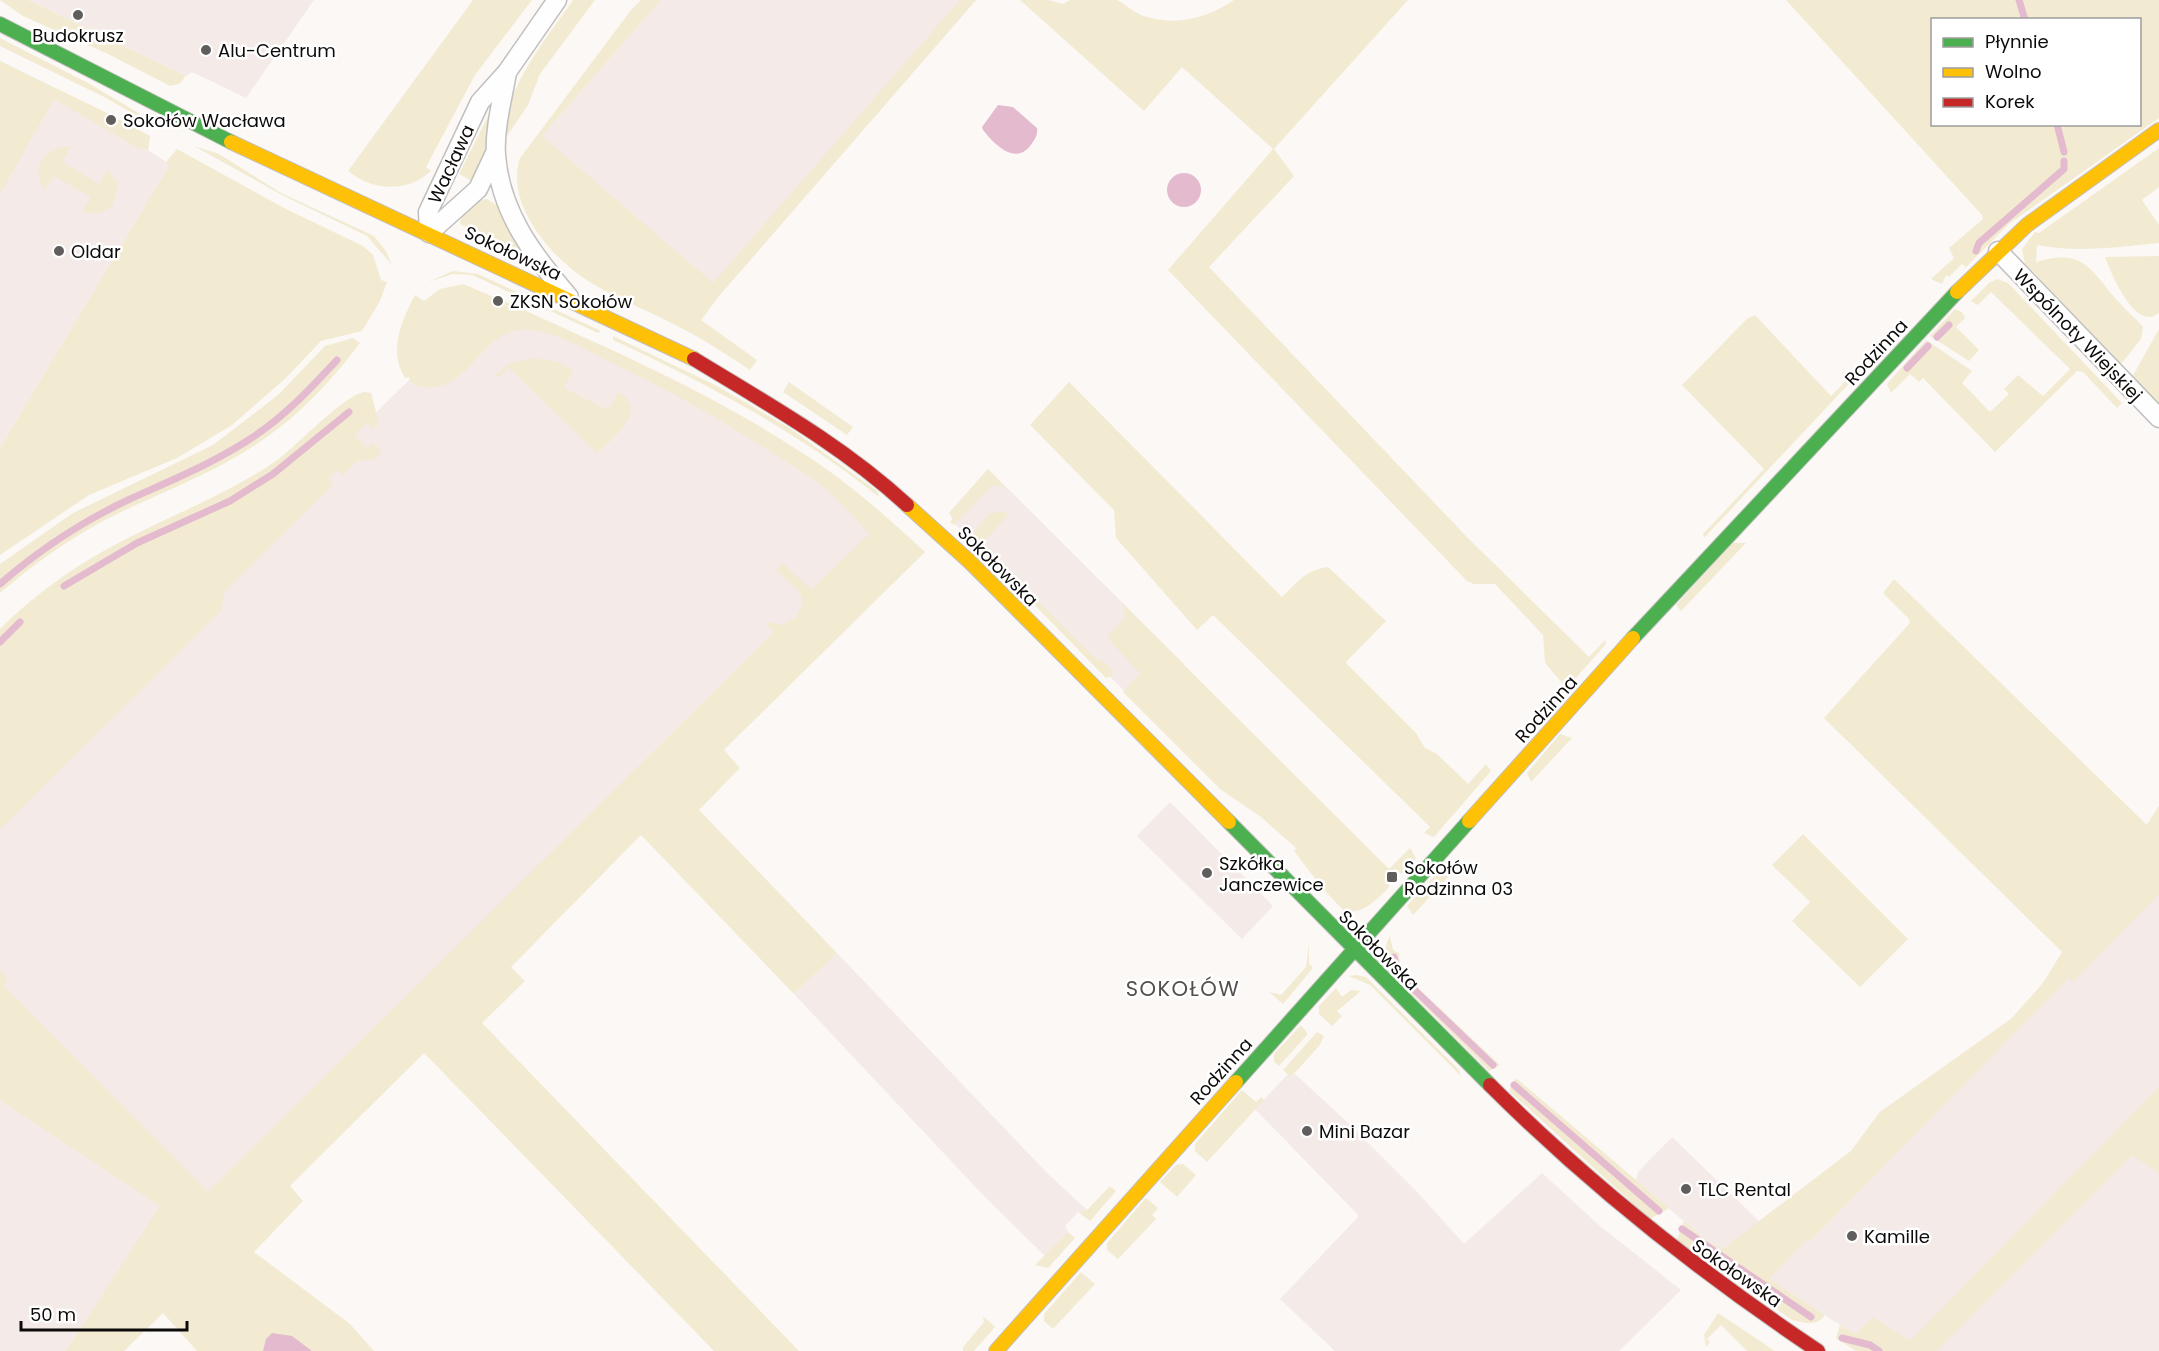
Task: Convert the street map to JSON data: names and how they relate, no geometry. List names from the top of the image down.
{
  "streets": {
    "street": [
      "Wacława",
      "Sokołowska",
      "Wspólnoty Wiejskiej",
      "Rodzinna"
    ]
  },
  "crossings": [
    ["Wacława", "Sokołowska"],
    ["Sokołowska", "Rodzinna"],
    ["Wspólnoty Wiejskiej", "Rodzinna"]
  ],
  "districts": ["SOKOŁÓW"],
  "places": {
    "other": [
      "Budokrusz",
      "Alu-Centrum",
      "Sokołów Wacława",
      "Oldar",
      "ZKSN Sokołów",
      "Szkółka Janczewice",
      "Mini Bazar",
      "TLC Rental",
      "Kamille"
    ],
    "transit": ["Sokołów Rodzinna 03"]
  },
  "legend": ["Płynnie", "Wolno", "Korek"],
  "scale_bar": "50 m"
}
